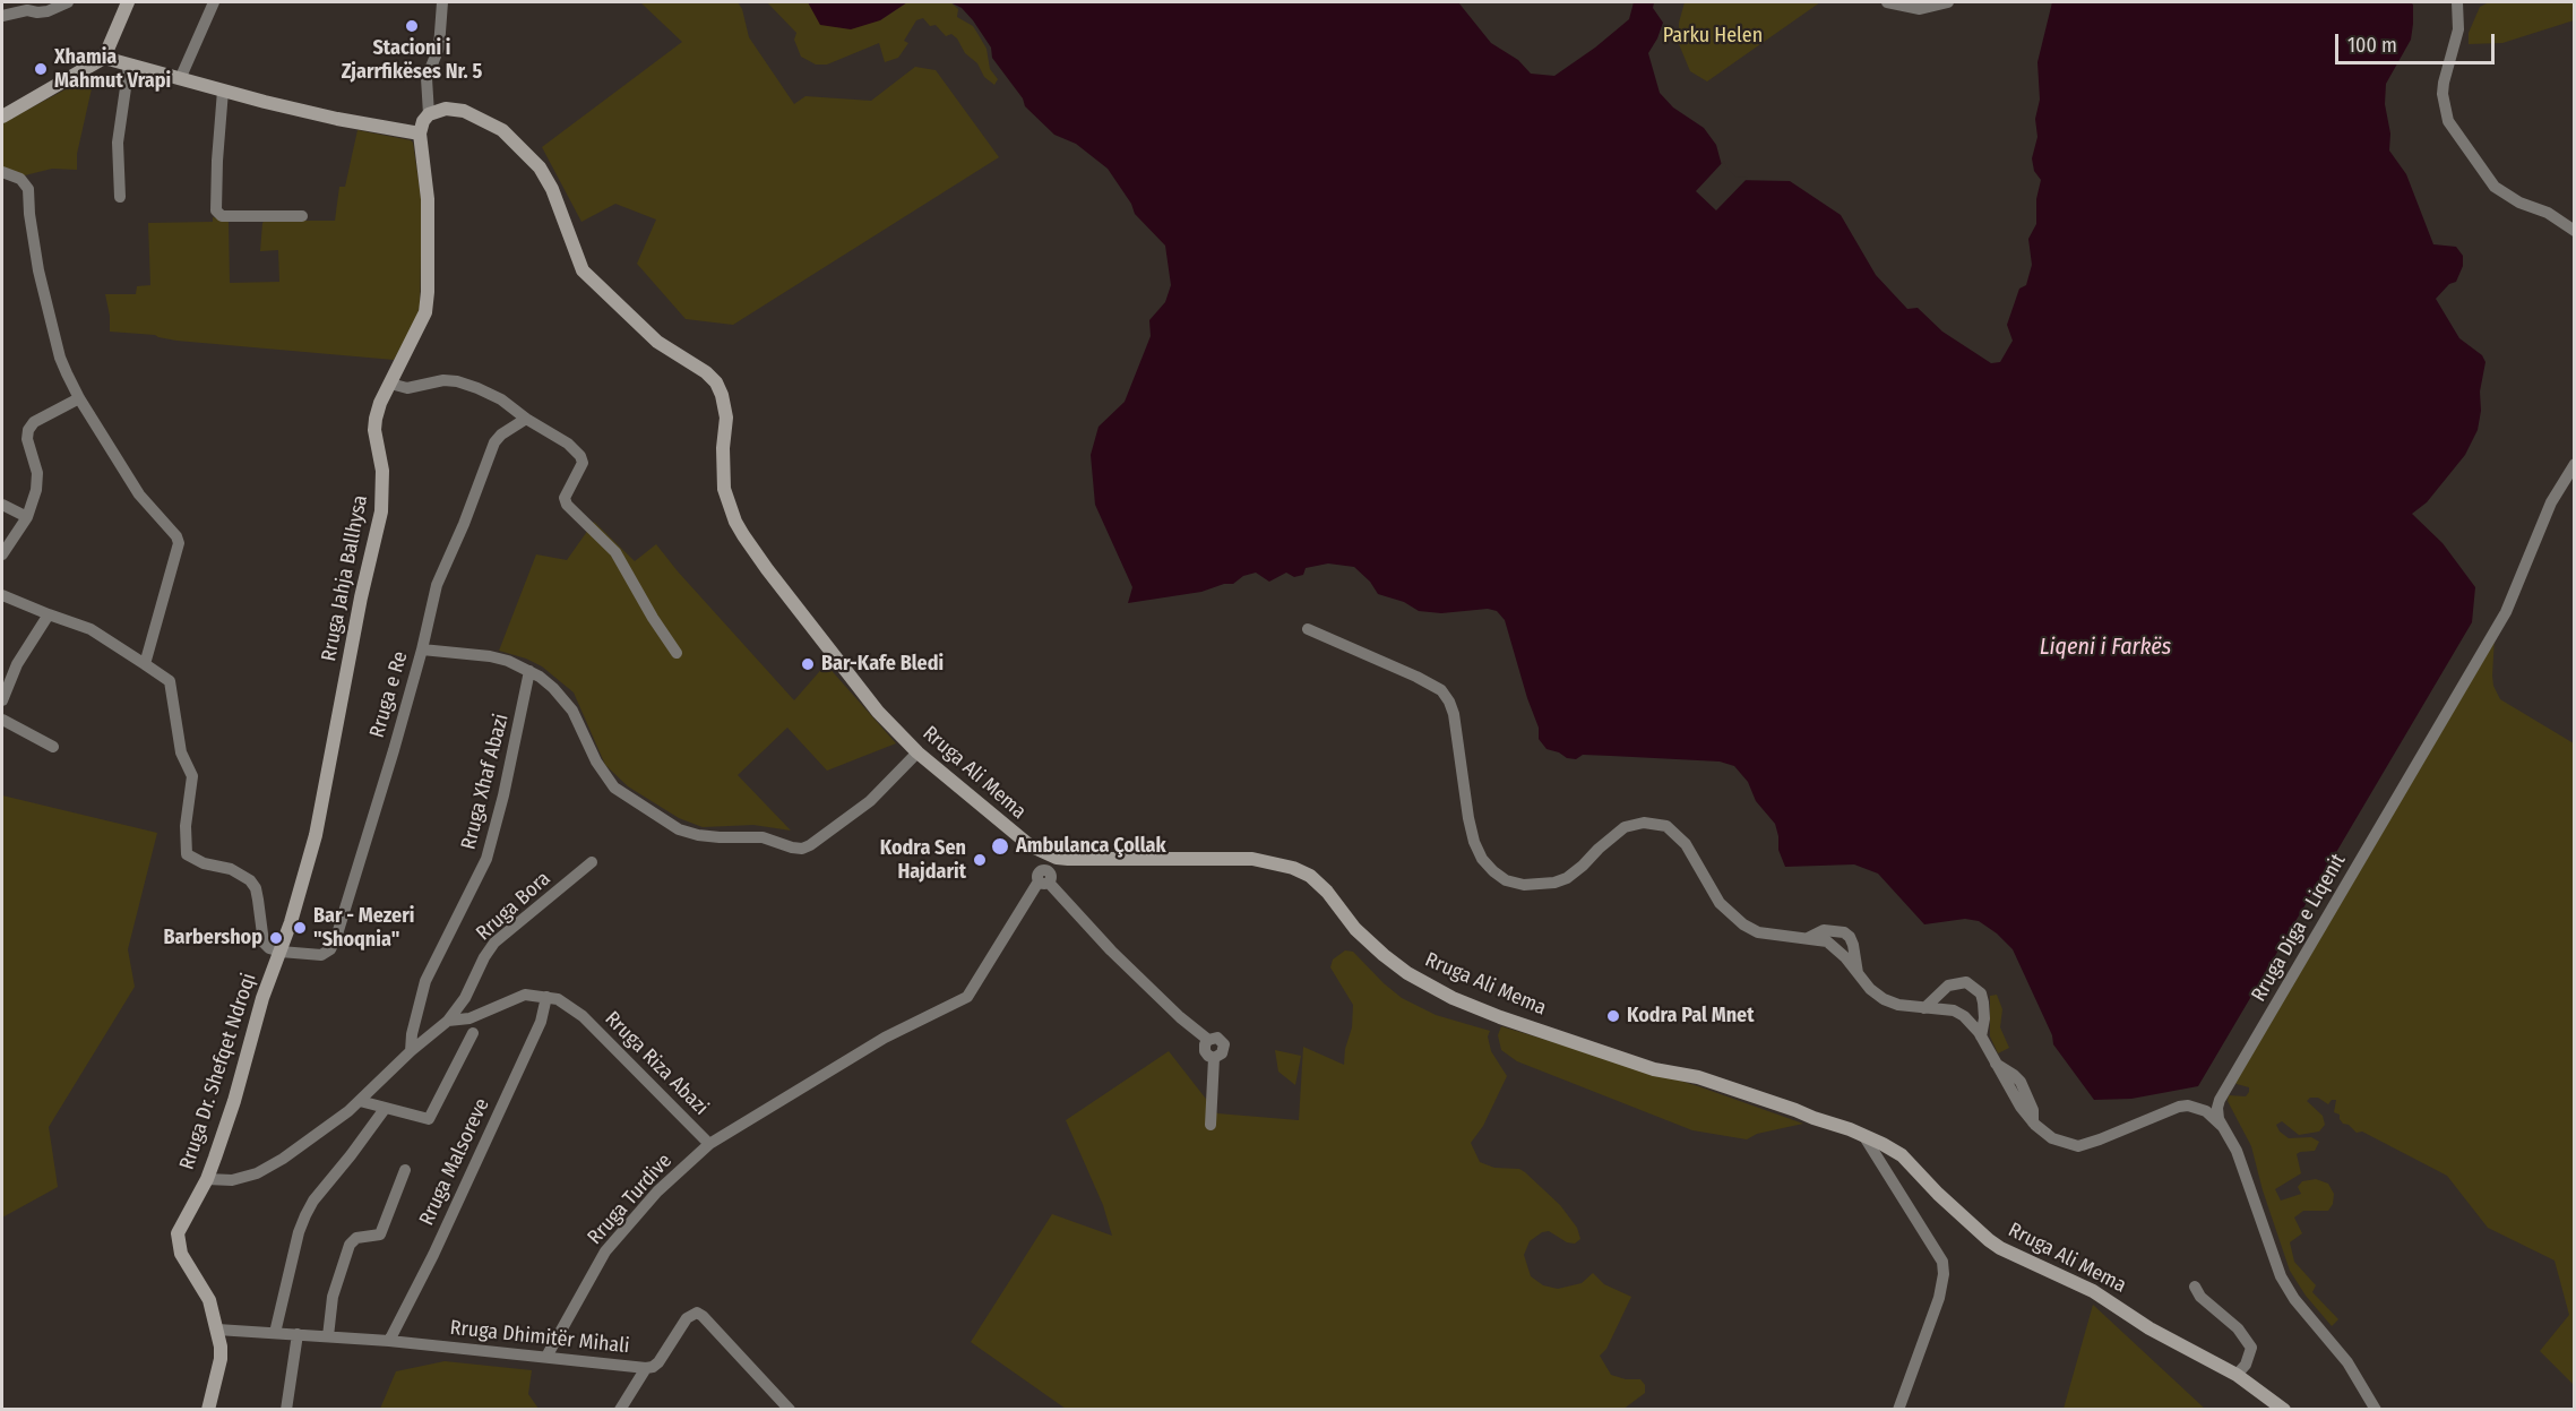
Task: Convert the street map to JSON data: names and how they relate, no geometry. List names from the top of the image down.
{
  "streets": {
    "street": [
      "Rruga Jahja Ballhysa",
      "Rruga e Re",
      "Rruga Ali Mema",
      "Rruga Xhaf Abazi",
      "Rruga Bora",
      "Rruga Diga e Liqenit",
      "Rruga Riza Abazi",
      "Rruga Dr. Shefqet Ndroqi",
      "Rruga Malsoreve",
      "Rruga Turdive",
      "Rruga Dhimitër Mihali"
    ]
  },
  "crossings": [
    ["Rruga Jahja Ballhysa", "Rruga e Re"],
    ["Rruga Jahja Ballhysa", "Rruga Dr. Shefqet Ndroqi"],
    ["Rruga e Re", "Rruga Dr. Shefqet Ndroqi"],
    ["Rruga Ali Mema", "Rruga Riza Abazi"],
    ["Rruga Riza Abazi", "Rruga Malsoreve"],
    ["Rruga Riza Abazi", "Rruga Turdive"],
    ["Rruga Dr. Shefqet Ndroqi", "Rruga Dhimitër Mihali"],
    ["Rruga Malsoreve", "Rruga Dhimitër Mihali"],
    ["Rruga Turdive", "Rruga Dhimitër Mihali"]
  ],
  "water": ["Liqeni i Farkës"],
  "parks": ["Parku Helen"],
  "places": [
    "Stacioni i Zjarrfikëses Nr. 5",
    "Xhamia Mahmut Vrapi",
    "Bar-Kafe Bledi",
    "Ambulanca Çollak",
    "Kodra Sen Hajdarit",
    "Bar - Mezeri \"Shoqnia\"",
    "Barbershop",
    "Kodra Pal Mnet"
  ],
  "scale_bar": "100 m"
}
